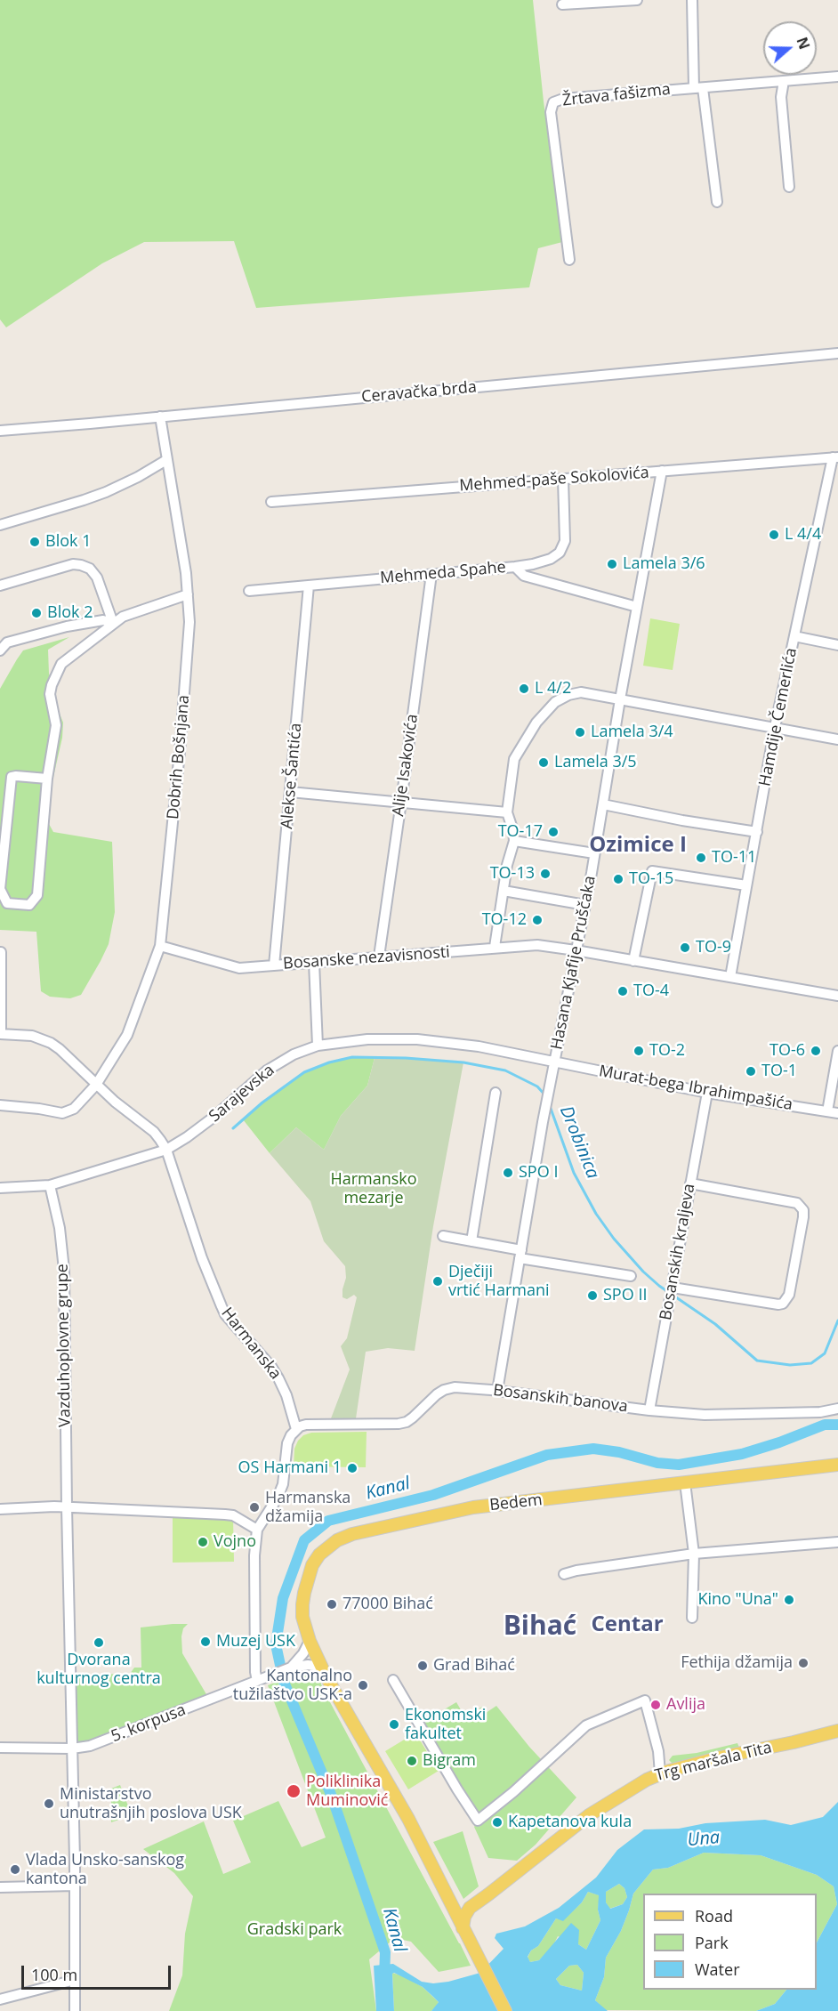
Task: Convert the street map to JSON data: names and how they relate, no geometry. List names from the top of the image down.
{
  "streets": {
    "main road": ["Bedem", "Trg maršala Tita"],
    "street": [
      "Žrtava fašizma",
      "Ceravačka brda",
      "Mehmed-paše Sokolovića",
      "Mehmeda Spahe",
      "Hamdije Čemerlića",
      "Dobrih Bošnjana",
      "Alije Isakovića",
      "Alekse Šantića",
      "Bosanske nezavisnosti",
      "Hasana Kjafije Pruščaka",
      "Murat-bega Ibrahimpašića",
      "Sarajevska",
      "Bosanskih kraljeva",
      "Harmanska",
      "Vazduhoplovne grupe",
      "Bosanskih banova",
      "5. korpusa"
    ]
  },
  "crossings": [
    ["Ceravačka brda", "Dobrih Bošnjana"],
    ["Mehmed-paše Sokolovića", "Mehmeda Spahe"],
    ["Mehmed-paše Sokolovića", "Hamdije Čemerlića"],
    ["Mehmed-paše Sokolovića", "Hasana Kjafije Pruščaka"],
    ["Mehmeda Spahe", "Alije Isakovića"],
    ["Mehmeda Spahe", "Alekse Šantića"],
    ["Hamdije Čemerlića", "Bosanske nezavisnosti"],
    ["Dobrih Bošnjana", "Bosanske nezavisnosti"],
    ["Dobrih Bošnjana", "Harmanska"],
    ["Alije Isakovića", "Bosanske nezavisnosti"],
    ["Alekse Šantića", "Bosanske nezavisnosti"],
    ["Bosanske nezavisnosti", "Hasana Kjafije Pruščaka"],
    ["Hasana Kjafije Pruščaka", "Murat-bega Ibrahimpašića"],
    ["Hasana Kjafije Pruščaka", "Sarajevska"],
    ["Hasana Kjafije Pruščaka", "Bosanskih banova"],
    ["Murat-bega Ibrahimpašića", "Sarajevska"],
    ["Murat-bega Ibrahimpašića", "Bosanskih kraljeva"],
    ["Sarajevska", "Harmanska"],
    ["Sarajevska", "Vazduhoplovne grupe"],
    ["Bosanskih kraljeva", "Bosanskih banova"],
    ["Harmanska", "Bosanskih banova"],
    ["Vazduhoplovne grupe", "5. korpusa"],
    ["Bedem", "5. korpusa"]
  ],
  "districts": ["Ozimice I", "Centar", "Bihać"],
  "water": ["Drobinica", "Kanal", "Una"],
  "parks": ["Harmansko mezarje", "Gradski park"],
  "places": [
    "L 4/4",
    "Blok 1",
    "Lamela 3/6",
    "Blok 2",
    "L 4/2",
    "Lamela 3/4",
    "Lamela 3/5",
    "TO-17",
    "TO-11",
    "TO-13",
    "TO-15",
    "TO-12",
    "TO-9",
    "TO-4",
    "TO-2",
    "TO-6",
    "TO-1",
    "SPO I",
    "Dječiji vrtić Harmani",
    "SPO II",
    "OS Harmani 1",
    "Harmanska džamija",
    "Vojno",
    "Kino \"Una\"",
    "77000 Bihać",
    "Muzej USK",
    "Dvorana kulturnog centra",
    "Fethija džamija",
    "Grad Bihać",
    "Kantonalno tužilaštvo USK-a",
    "Avlija",
    "Ekonomski fakultet",
    "Bigram",
    "Poliklinika Muminović",
    "Ministarstvo unutrašnjih poslova USK",
    "Kapetanova kula",
    "Vlada Unsko-sanskog kantona"
  ],
  "legend": ["Road", "Park", "Water"],
  "scale_bar": "100 m",
  "north": "right"
}
